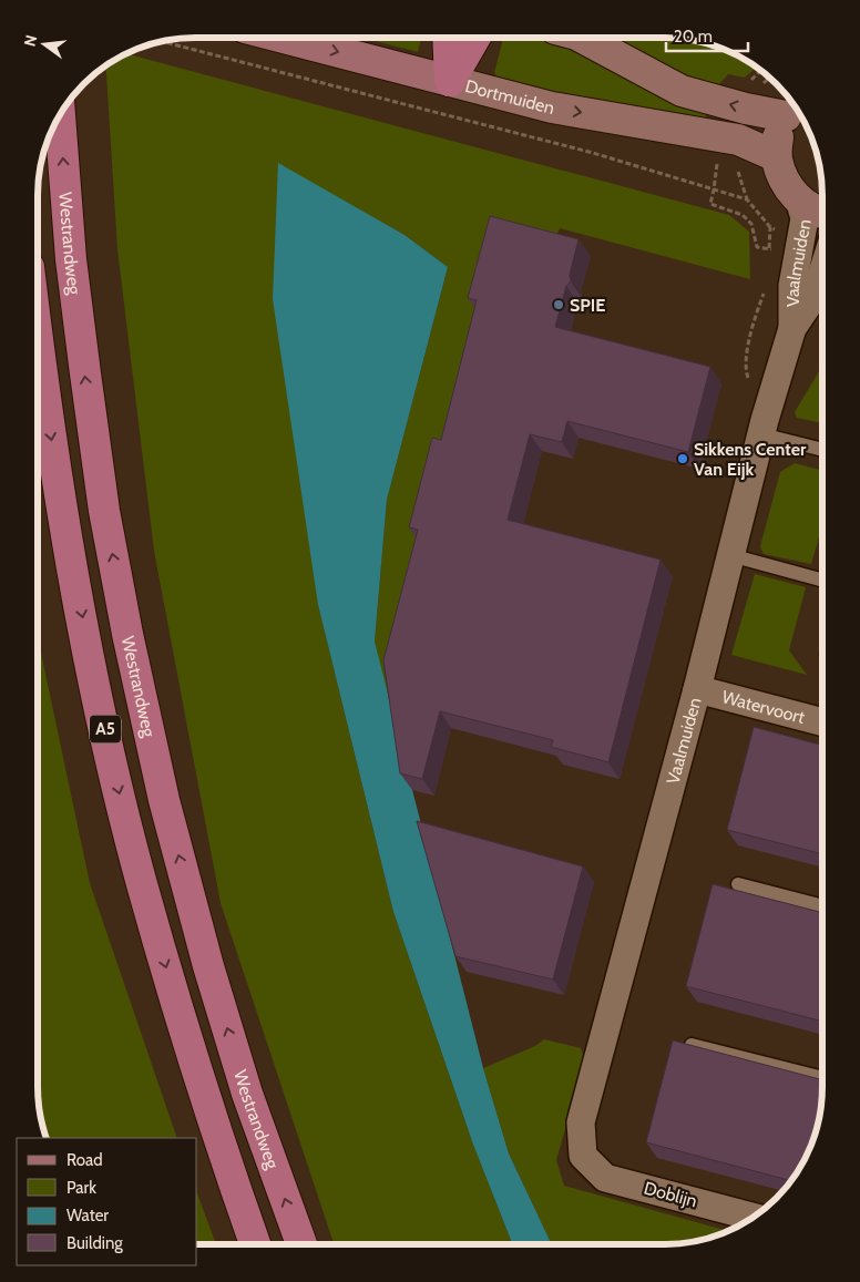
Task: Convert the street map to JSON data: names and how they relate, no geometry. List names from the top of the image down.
{
  "streets": {
    "highway": ["Westrandweg", "A5"],
    "main road": ["Dortmuiden"],
    "street": ["Vaalmuiden", "Watervoort", "Doblijn"]
  },
  "crossings": [
    ["Vaalmuiden", "Watervoort"],
    ["Vaalmuiden", "Doblijn"]
  ],
  "places": ["SPIE", "Sikkens Center Van Eijk"],
  "legend": [
    "Road",
    "Park",
    "Water",
    "Building"
  ],
  "scale_bar": "20 m",
  "north": "left"
}
